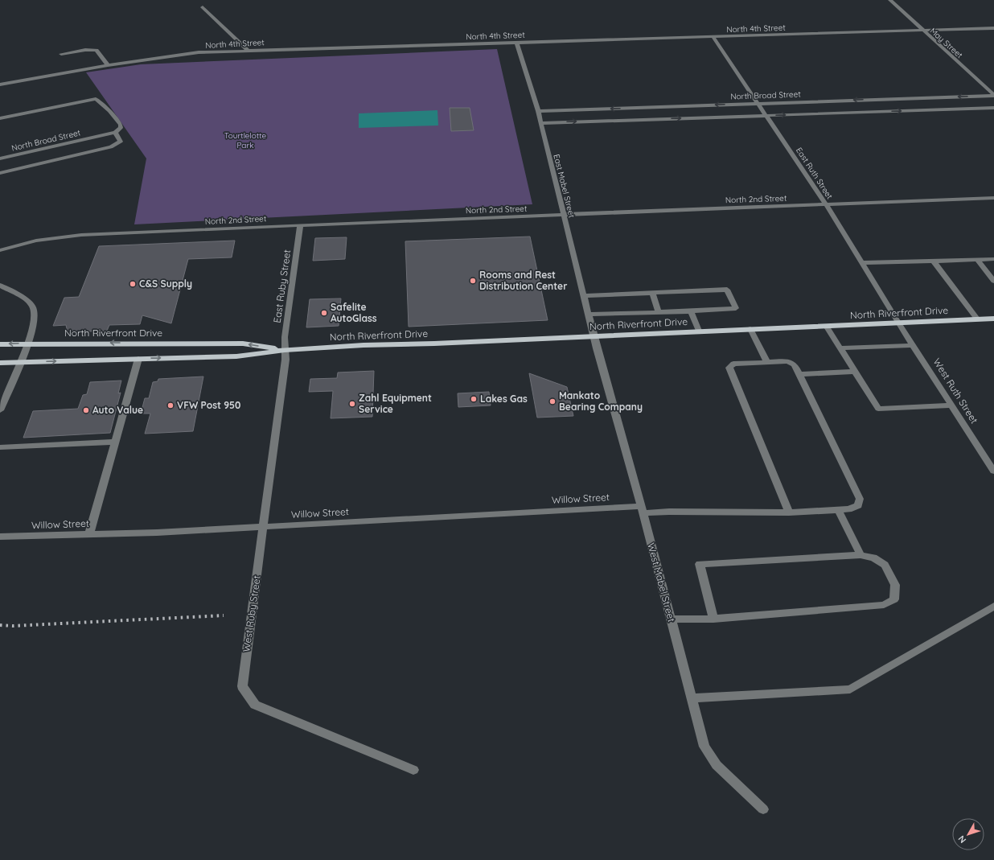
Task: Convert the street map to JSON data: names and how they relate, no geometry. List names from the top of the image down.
{
  "streets": {
    "main road": ["North Riverfront Drive"],
    "street": [
      "North 4th Street",
      "May Street",
      "North Broad Street",
      "East Ruth Street",
      "East Mabel Street",
      "North 2nd Street",
      "East Ruby Street",
      "West Ruth Street",
      "Willow Street",
      "West Mabel Street",
      "West Ruby Street"
    ]
  },
  "crossings": [
    ["North 4th Street", "May Street"],
    ["North 4th Street", "East Ruth Street"],
    ["North 4th Street", "East Mabel Street"],
    ["May Street", "North Broad Street"],
    ["North Broad Street", "East Ruth Street"],
    ["North Broad Street", "East Mabel Street"],
    ["East Ruth Street", "North 2nd Street"],
    ["East Ruth Street", "North Riverfront Drive"],
    ["East Ruth Street", "West Ruth Street"],
    ["East Mabel Street", "North 2nd Street"],
    ["East Mabel Street", "North Riverfront Drive"],
    ["East Mabel Street", "West Mabel Street"],
    ["North 2nd Street", "East Ruby Street"],
    ["East Ruby Street", "North Riverfront Drive"],
    ["East Ruby Street", "West Ruby Street"],
    ["North Riverfront Drive", "West Ruth Street"],
    ["North Riverfront Drive", "West Mabel Street"],
    ["North Riverfront Drive", "West Ruby Street"],
    ["Willow Street", "West Mabel Street"],
    ["Willow Street", "West Ruby Street"]
  ],
  "parks": ["Tourtlelotte Park"],
  "places": [
    "Rooms and Rest Distribution Center",
    "C&S Supply",
    "Safelite AutoGlass",
    "Lakes Gas",
    "Mankato Bearing Company",
    "Zahl Equipment Service",
    "VFW Post 950",
    "Auto Value"
  ],
  "north": "bottom left"
}
